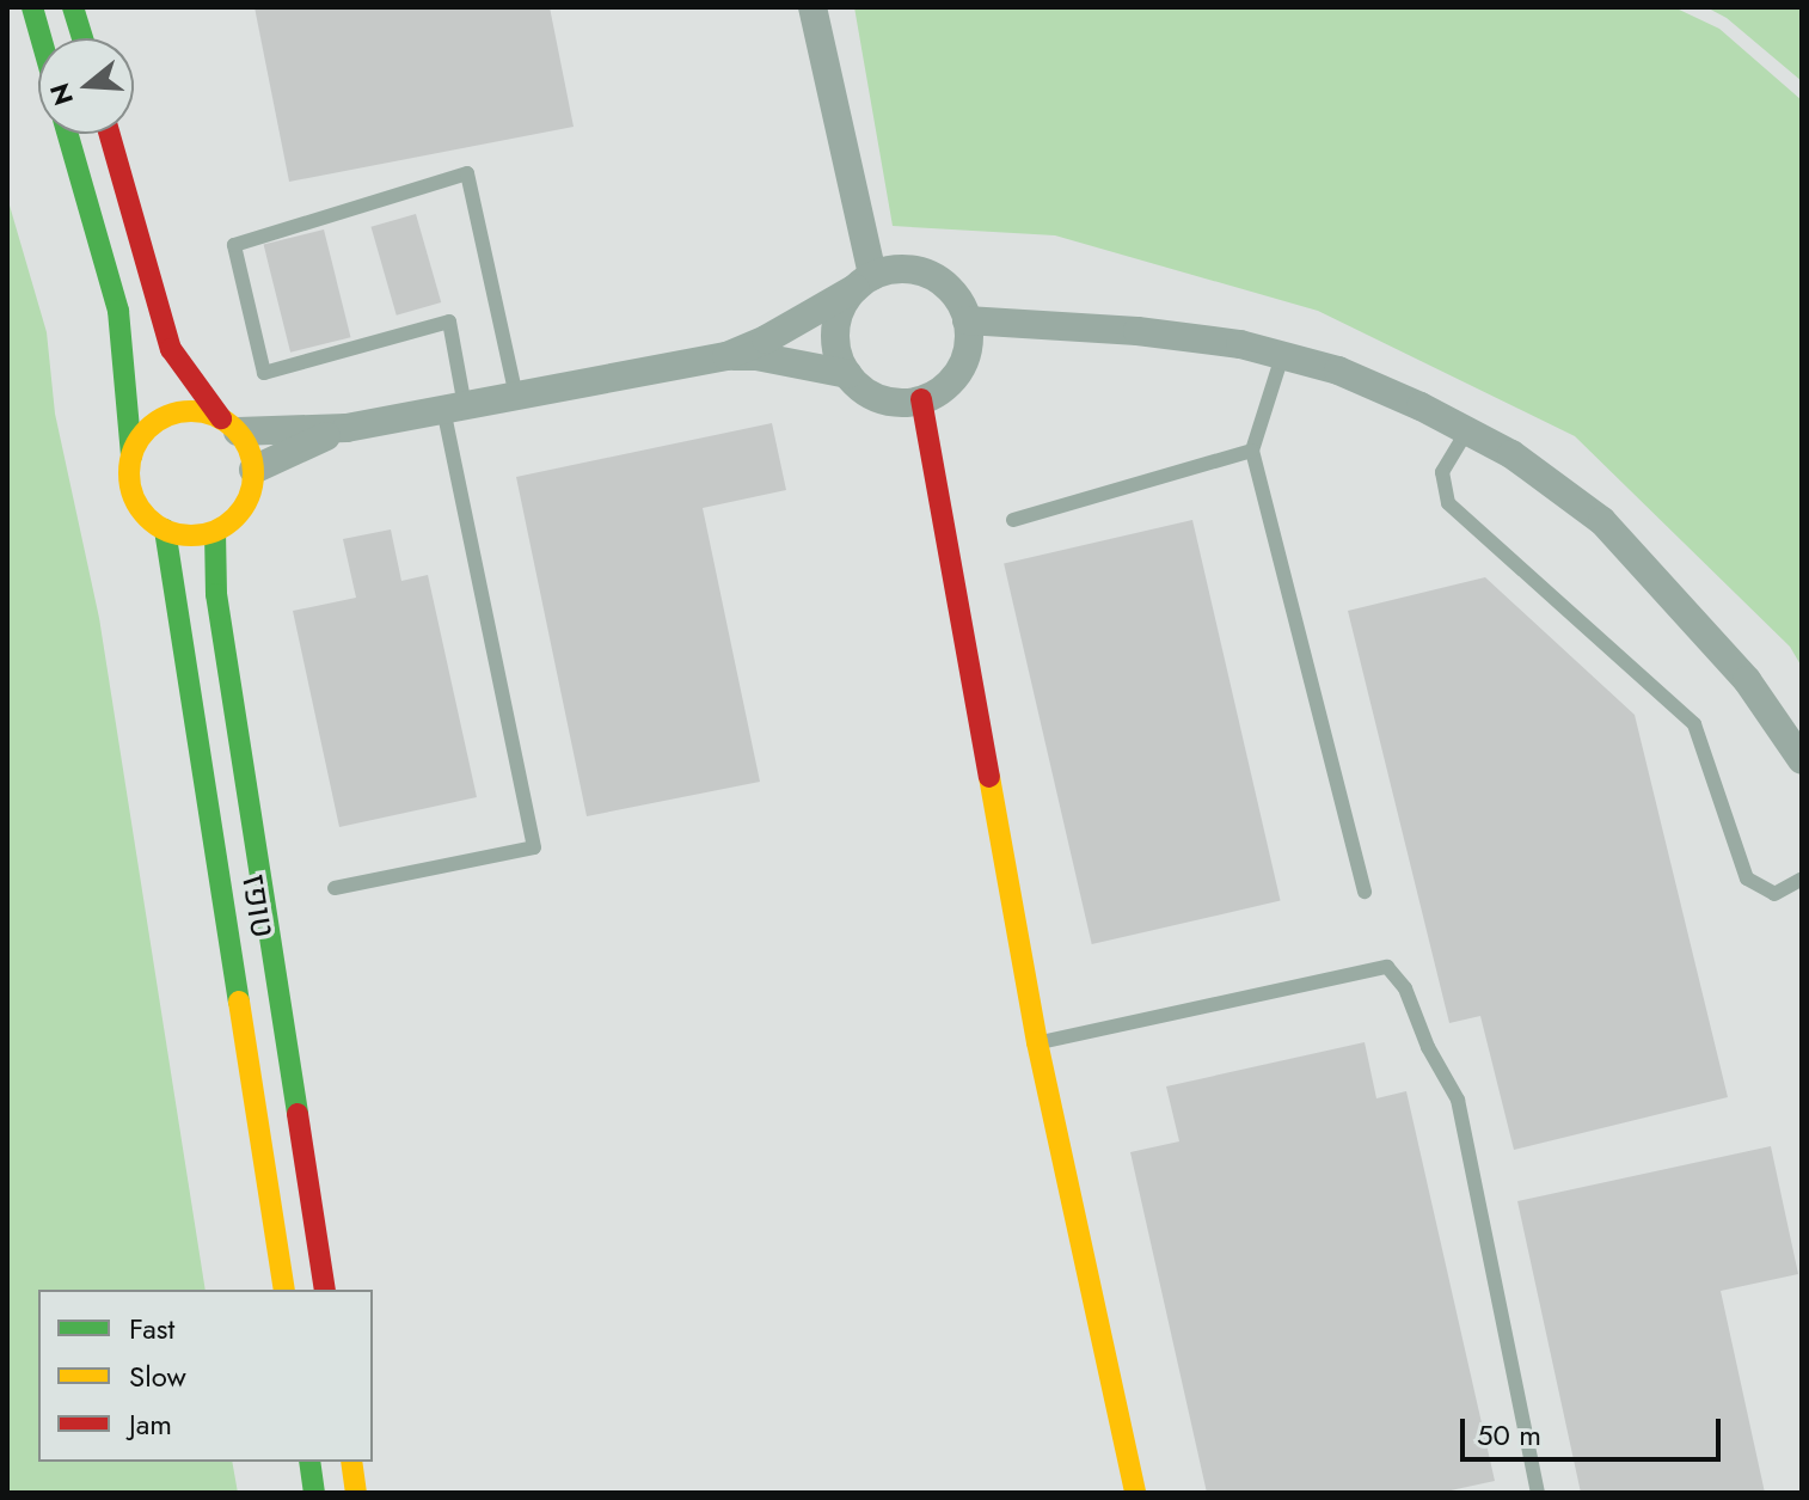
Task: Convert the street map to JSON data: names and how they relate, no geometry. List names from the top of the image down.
{
  "streets": {
    "street": ["טופז"]
  },
  "legend": ["Fast", "Slow", "Jam"],
  "scale_bar": "50 m",
  "north": "left"
}
